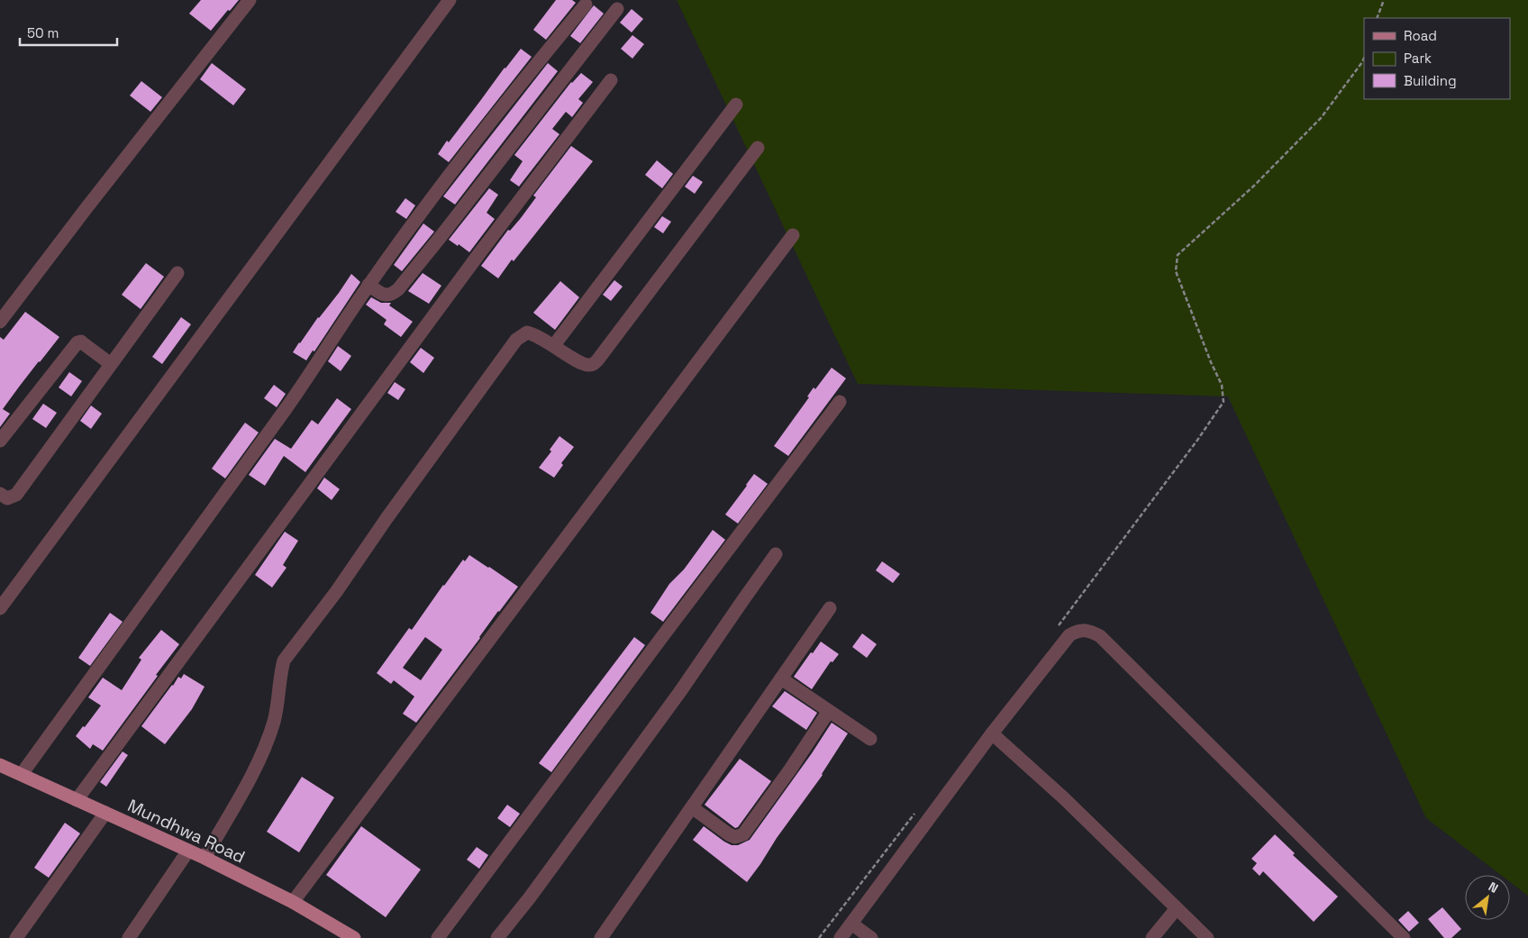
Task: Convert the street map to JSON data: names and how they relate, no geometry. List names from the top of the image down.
{
  "streets": {
    "main road": ["Mundhwa Road"]
  },
  "legend": ["Road", "Park", "Building"],
  "scale_bar": "50 m",
  "north": "top right"
}
